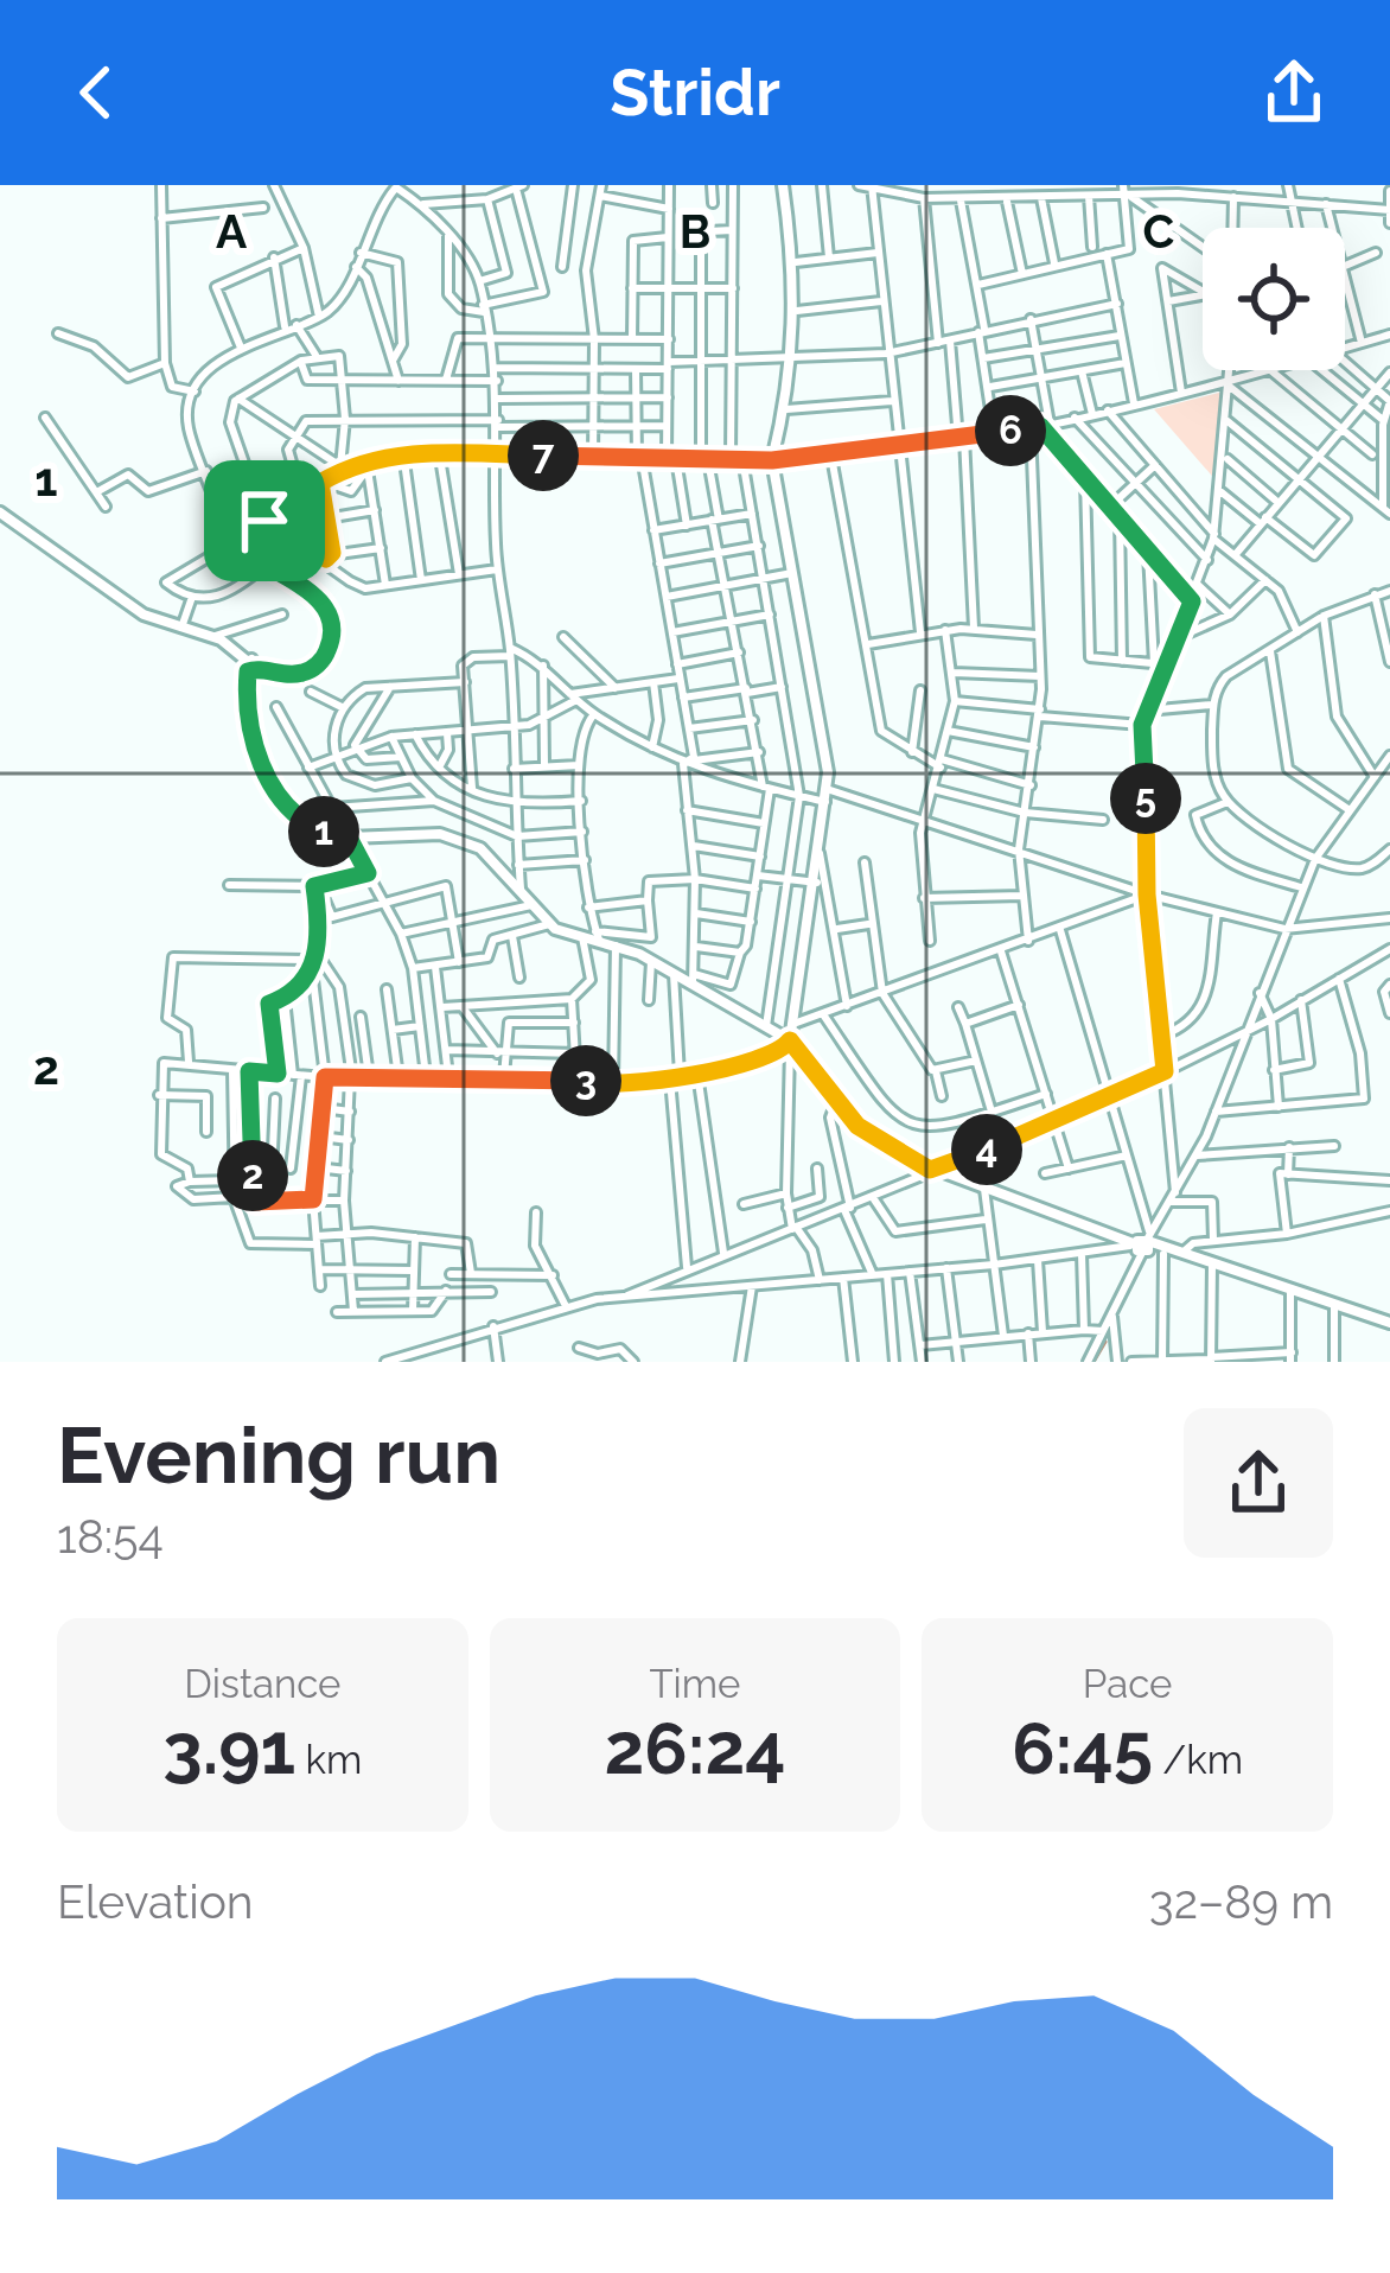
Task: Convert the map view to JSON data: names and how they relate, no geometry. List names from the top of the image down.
{
  "page": {
    "header": "Stridr",
    "pins": [
      "6",
      "7",
      "5",
      "1",
      "3",
      "4",
      "2"
    ],
    "heading": ["Evening run", "18:54"],
    "stats": [
      ["Distance", "3.91 km"],
      ["Time", "26:24"],
      ["Pace", "6:45 /km"]
    ],
    "chart": ["Elevation", "32–89 m"]
  },
  "grid": {
    "columns": ["A", "B", "C"],
    "rows": ["1", "2"]
  }
}
